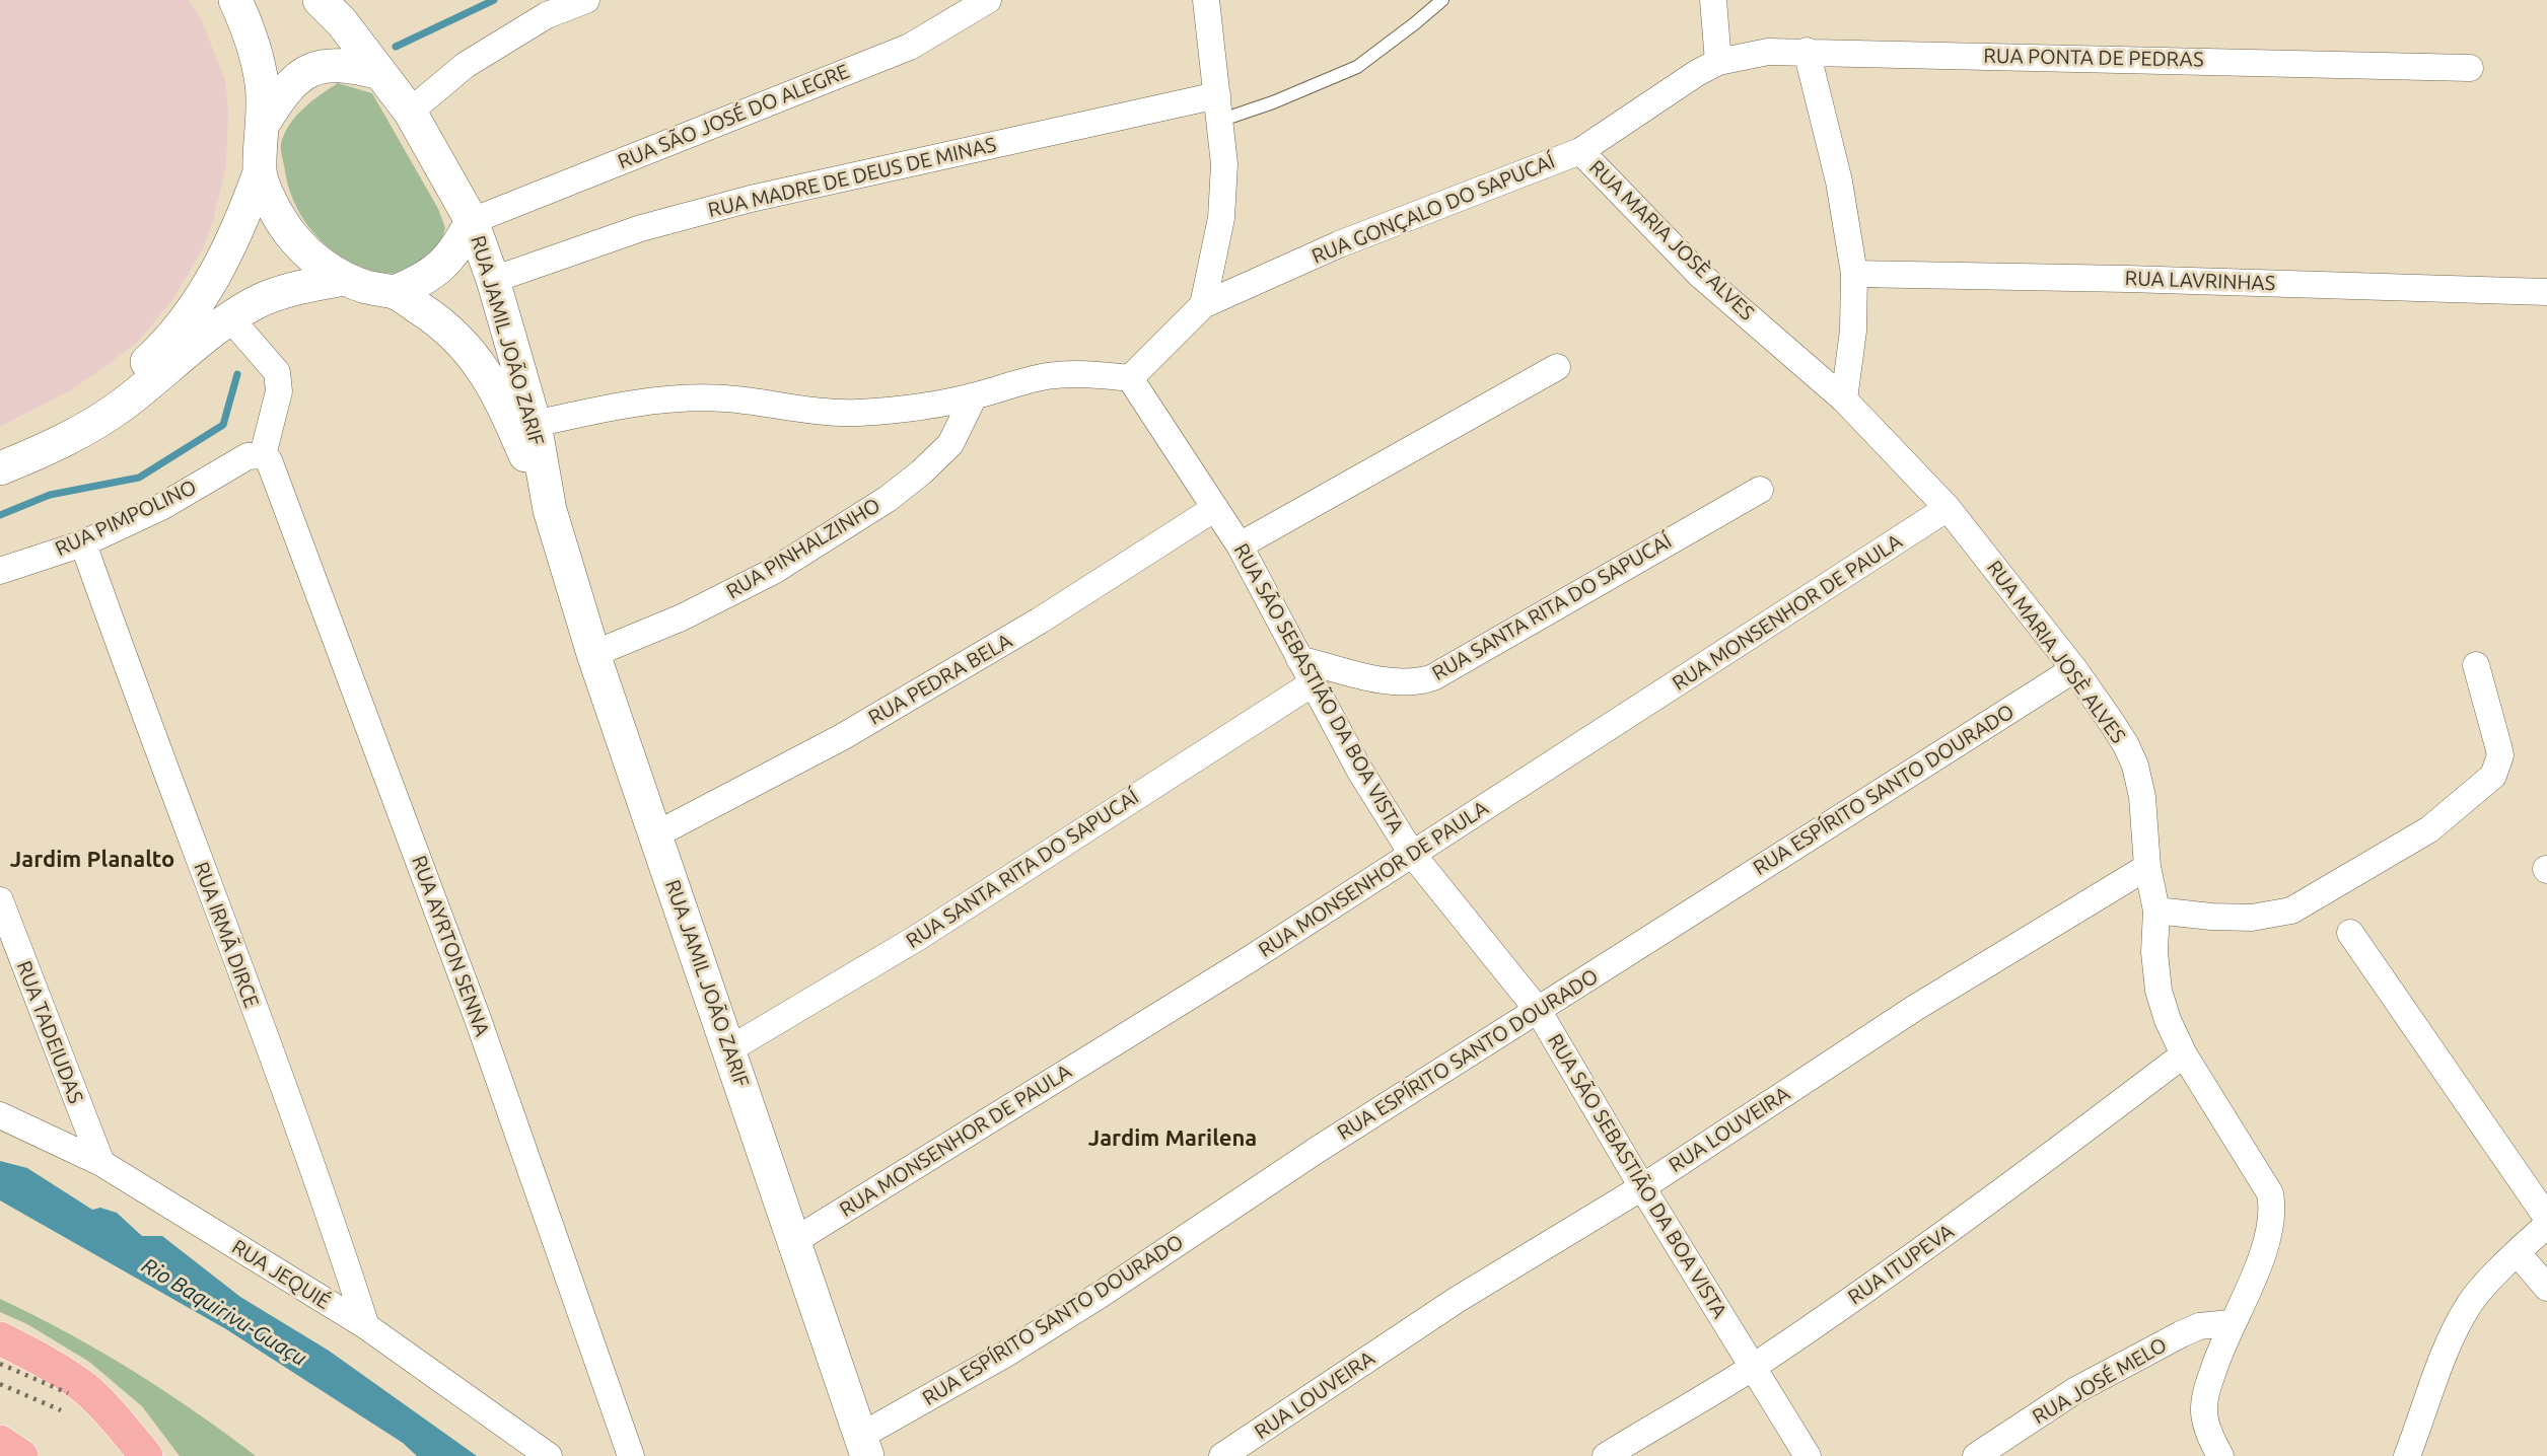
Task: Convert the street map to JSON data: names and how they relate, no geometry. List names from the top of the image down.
{
  "streets": {
    "main road": ["RUA JAMIL JOÃO ZARIF"],
    "street": [
      "RUA PONTA DE PEDRAS",
      "RUA SÃO JOSÉ DO ALEGRE",
      "RUA MADRE DE DEUS DE MINAS",
      "RUA GONÇALO DO SAPUCAÍ",
      "RUA MARIA JOSÈ ALVES",
      "RUA LAVRINHAS",
      "RUA PIMPOLINO",
      "RUA PINHALZINHO",
      "RUA SANTA RITA DO SAPUCAÍ",
      "RUA MONSENHOR DE PAULA",
      "RUA PEDRA BELA",
      "RUA SÃO SEBASTIÃO DA BOA VISTA",
      "RUA ESPÍRITO SANTO DOURADO",
      "RUA IRMÃ DIRCE",
      "RUA AYRTON SENNA",
      "RUA TADEIUDAS",
      "RUA LOUVEIRA",
      "RUA ITUPEVA",
      "RUA JEQUIÉ",
      "RUA JOSÉ MELO"
    ]
  },
  "crossings": [
    ["RUA PONTA DE PEDRAS", "RUA GONÇALO DO SAPUCAÍ"],
    ["RUA SÃO JOSÉ DO ALEGRE", "RUA JAMIL JOÃO ZARIF"],
    ["RUA MADRE DE DEUS DE MINAS", "RUA JAMIL JOÃO ZARIF"],
    ["RUA GONÇALO DO SAPUCAÍ", "RUA MARIA JOSÈ ALVES"],
    ["RUA MARIA JOSÈ ALVES", "RUA MONSENHOR DE PAULA"],
    ["RUA MARIA JOSÈ ALVES", "RUA ESPÍRITO SANTO DOURADO"],
    ["RUA MARIA JOSÈ ALVES", "RUA LOUVEIRA"],
    ["RUA MARIA JOSÈ ALVES", "RUA ITUPEVA"],
    ["RUA MARIA JOSÈ ALVES", "RUA JOSÉ MELO"],
    ["RUA JAMIL JOÃO ZARIF", "RUA PINHALZINHO"],
    ["RUA JAMIL JOÃO ZARIF", "RUA SANTA RITA DO SAPUCAÍ"],
    ["RUA JAMIL JOÃO ZARIF", "RUA MONSENHOR DE PAULA"],
    ["RUA JAMIL JOÃO ZARIF", "RUA PEDRA BELA"],
    ["RUA JAMIL JOÃO ZARIF", "RUA ESPÍRITO SANTO DOURADO"],
    ["RUA PIMPOLINO", "RUA IRMÃ DIRCE"],
    ["RUA PIMPOLINO", "RUA AYRTON SENNA"],
    ["RUA SANTA RITA DO SAPUCAÍ", "RUA SÃO SEBASTIÃO DA BOA VISTA"],
    ["RUA MONSENHOR DE PAULA", "RUA SÃO SEBASTIÃO DA BOA VISTA"],
    ["RUA PEDRA BELA", "RUA SÃO SEBASTIÃO DA BOA VISTA"],
    ["RUA SÃO SEBASTIÃO DA BOA VISTA", "RUA ESPÍRITO SANTO DOURADO"],
    ["RUA SÃO SEBASTIÃO DA BOA VISTA", "RUA LOUVEIRA"],
    ["RUA SÃO SEBASTIÃO DA BOA VISTA", "RUA ITUPEVA"],
    ["RUA IRMÃ DIRCE", "RUA JEQUIÉ"],
    ["RUA TADEIUDAS", "RUA JEQUIÉ"]
  ],
  "districts": ["Jardim Planalto", "Jardim Marilena"],
  "water": ["Rio Baquirivu-Guaçu"]
}
